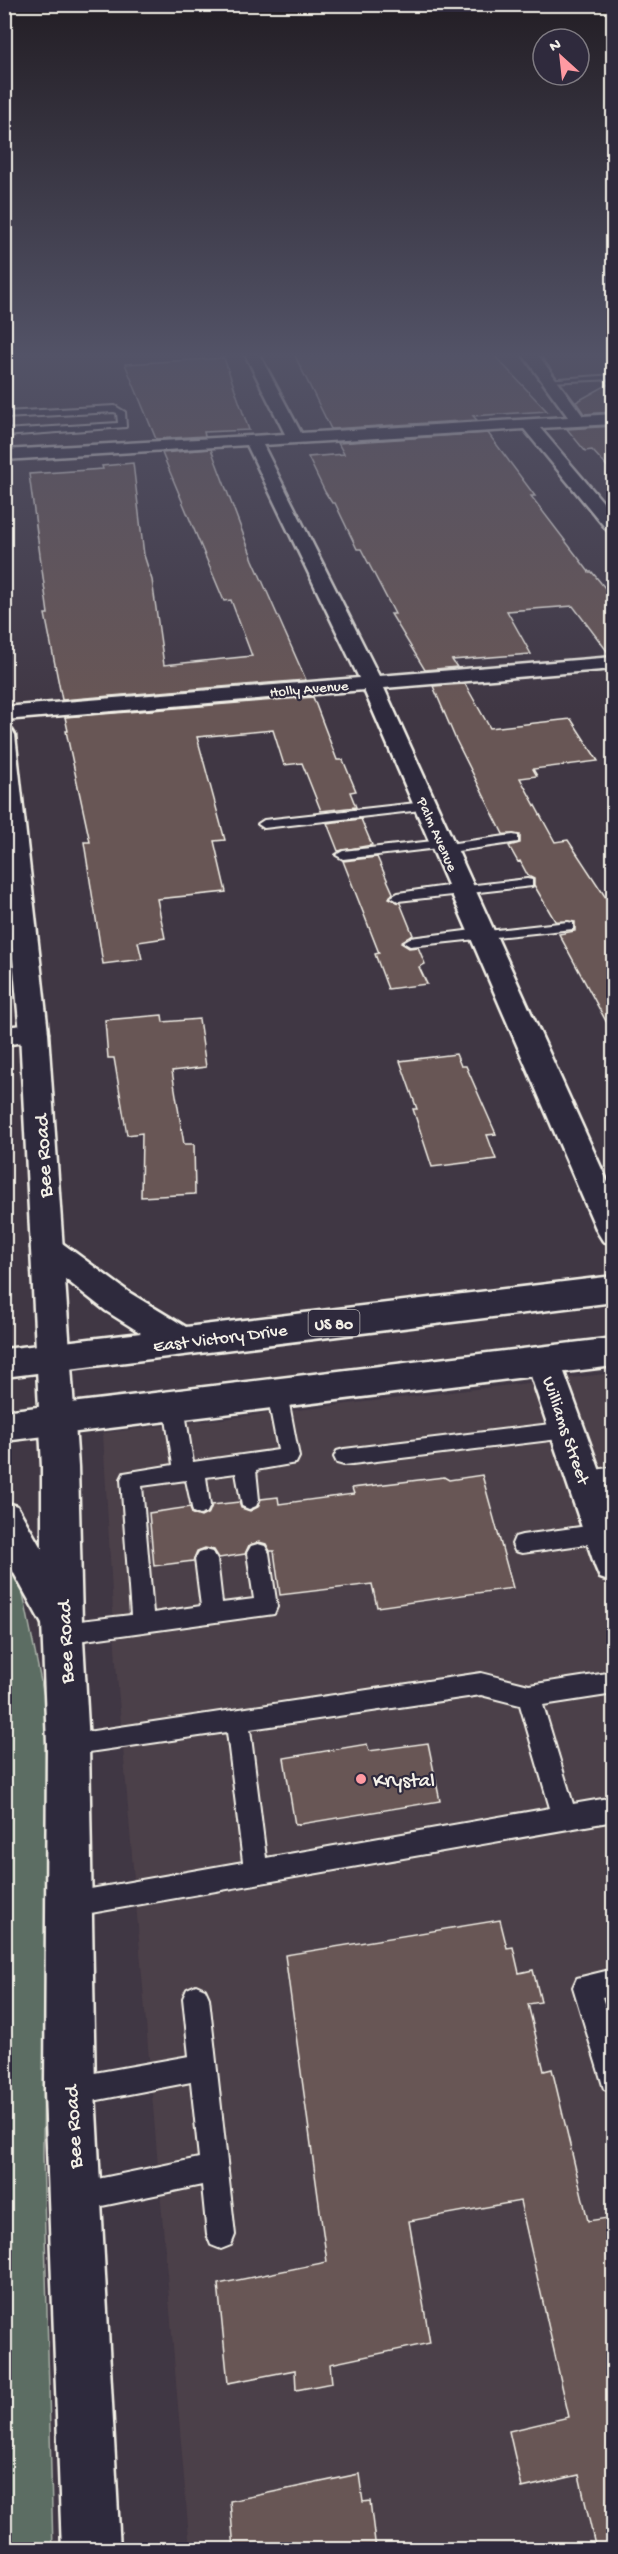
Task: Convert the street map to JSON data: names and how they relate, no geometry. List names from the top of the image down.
{
  "streets": {
    "street": [
      "Holly Avenue",
      "Palm Avenue",
      "Bee Road",
      "US 80",
      "East Victory Drive",
      "Williams Street"
    ]
  },
  "crossings": [
    ["Holly Avenue", "Palm Avenue"],
    ["Bee Road", "East Victory Drive"]
  ],
  "places": ["Krystal"],
  "north": "top left"
}
